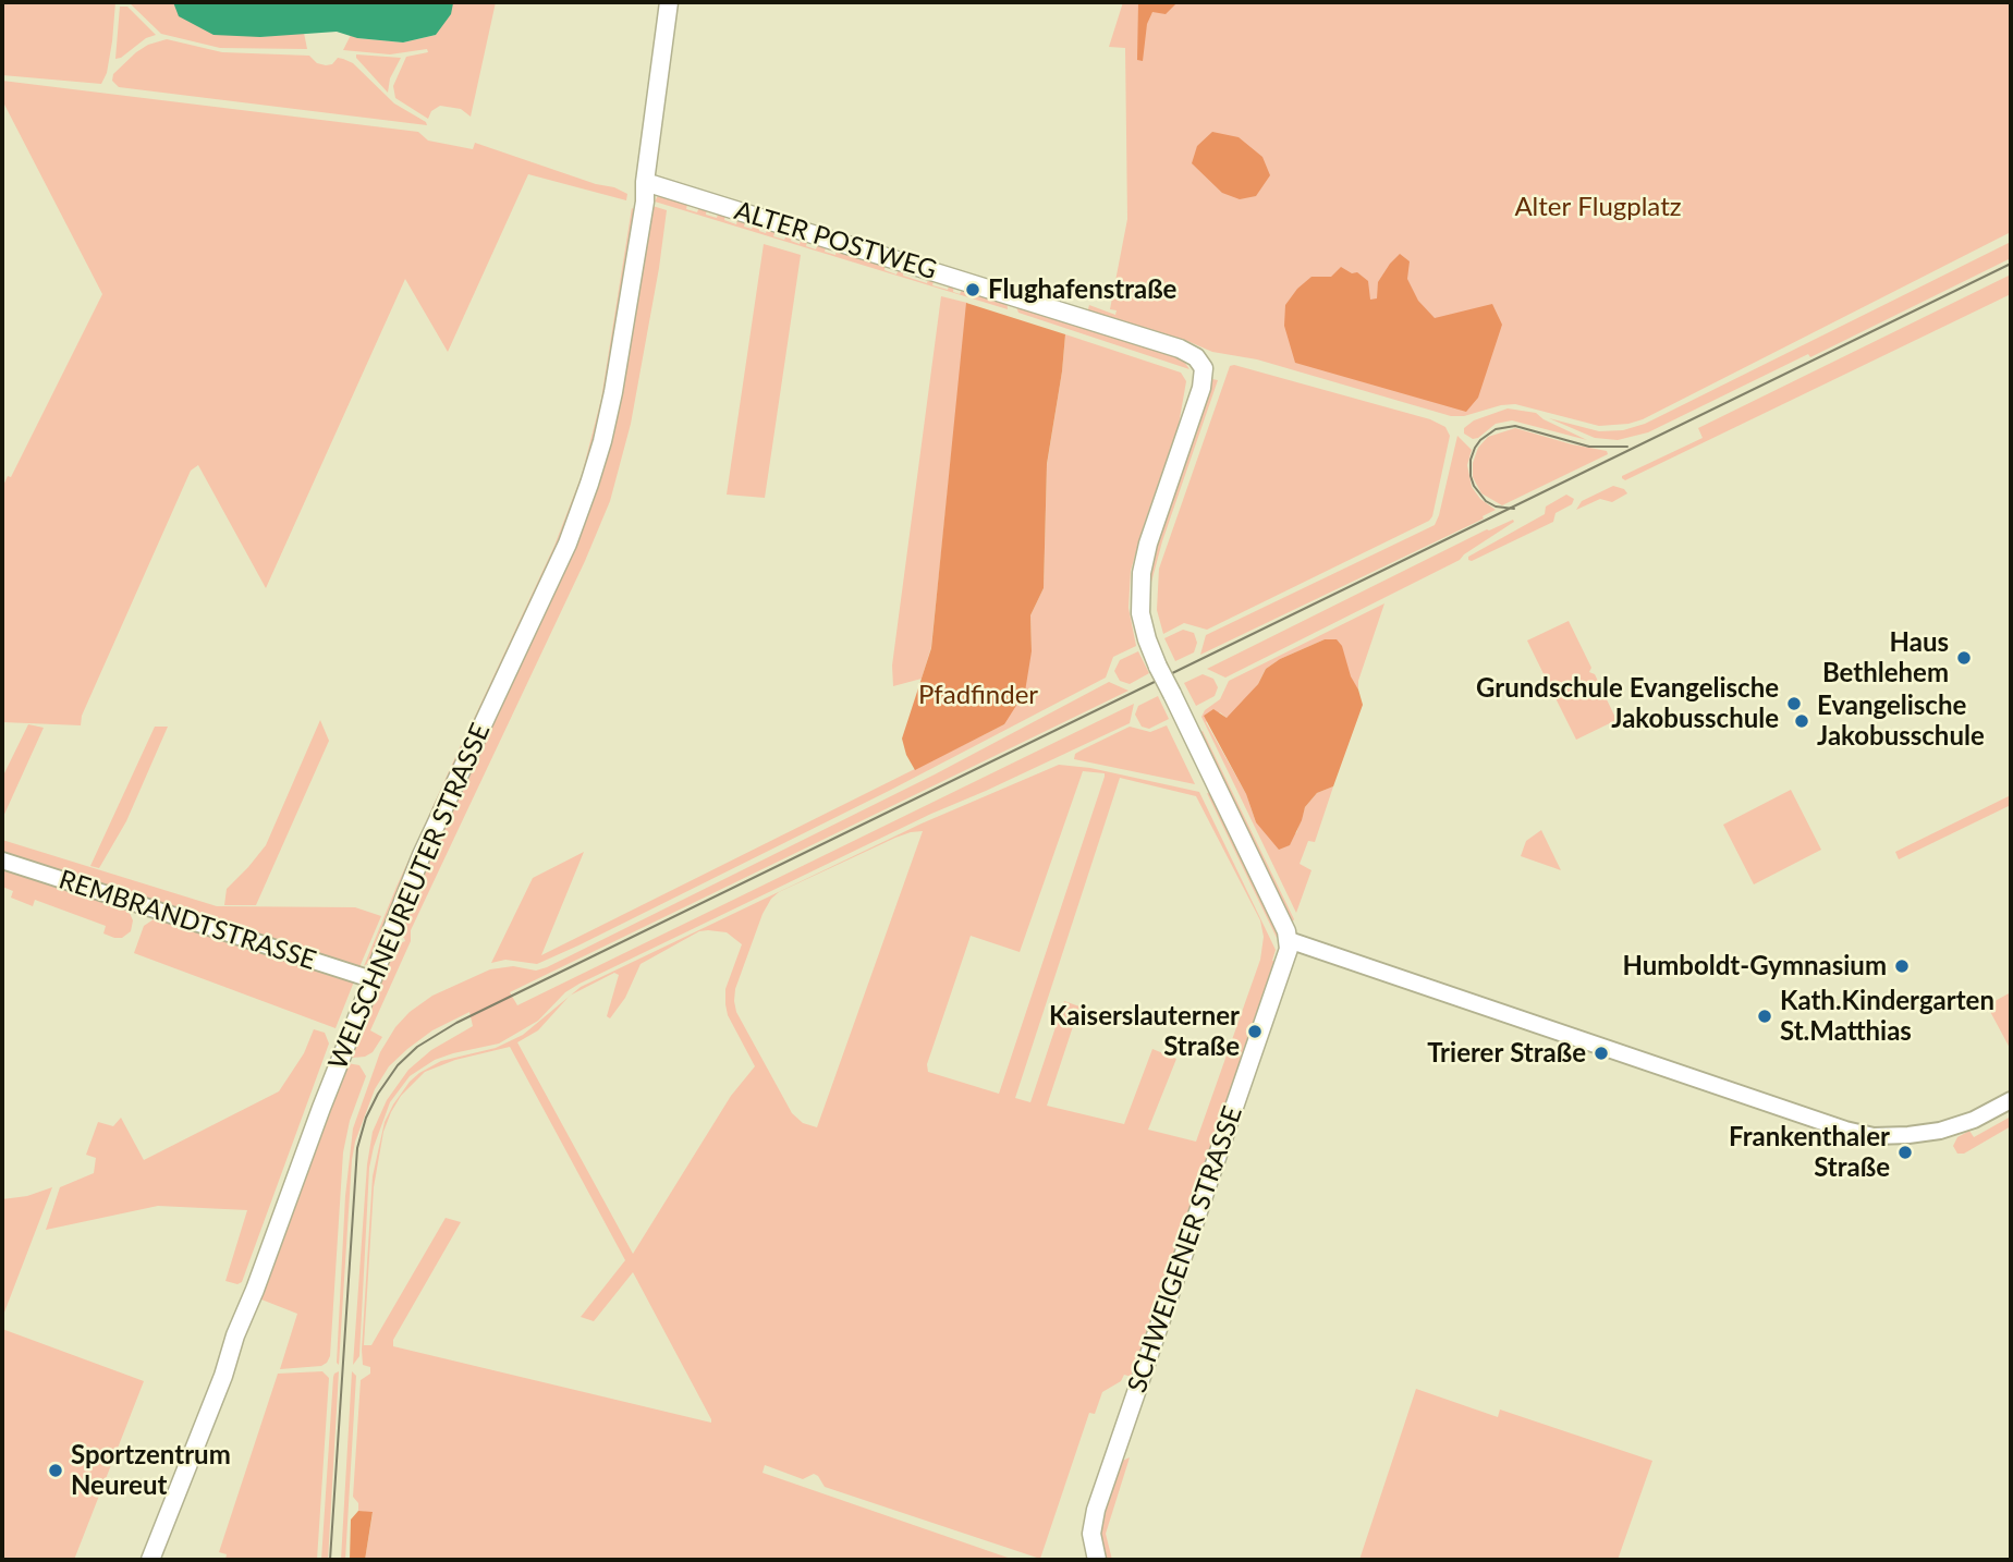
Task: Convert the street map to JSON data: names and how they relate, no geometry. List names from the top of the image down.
{
  "streets": {
    "main road": ["ALTER POSTWEG", "WELSCHNEUREUTER STRASSE", "SCHWEIGENER STRASSE"],
    "street": ["REMBRANDTSTRASSE"]
  },
  "crossings": [
    ["ALTER POSTWEG", "WELSCHNEUREUTER STRASSE"],
    ["ALTER POSTWEG", "SCHWEIGENER STRASSE"],
    ["WELSCHNEUREUTER STRASSE", "REMBRANDTSTRASSE"]
  ],
  "parks": ["Alter Flugplatz", "Pfadfinder"],
  "places": [
    "Flughafenstraße",
    "Haus Bethlehem",
    "Grundschule Evangelische Jakobusschule",
    "Evangelische Jakobusschule",
    "Humboldt-Gymnasium",
    "Kath.Kindergarten St.Matthias",
    "Kaiserslauterner Straße",
    "Trierer Straße",
    "Frankenthaler Straße",
    "Sportzentrum Neureut"
  ]
}
